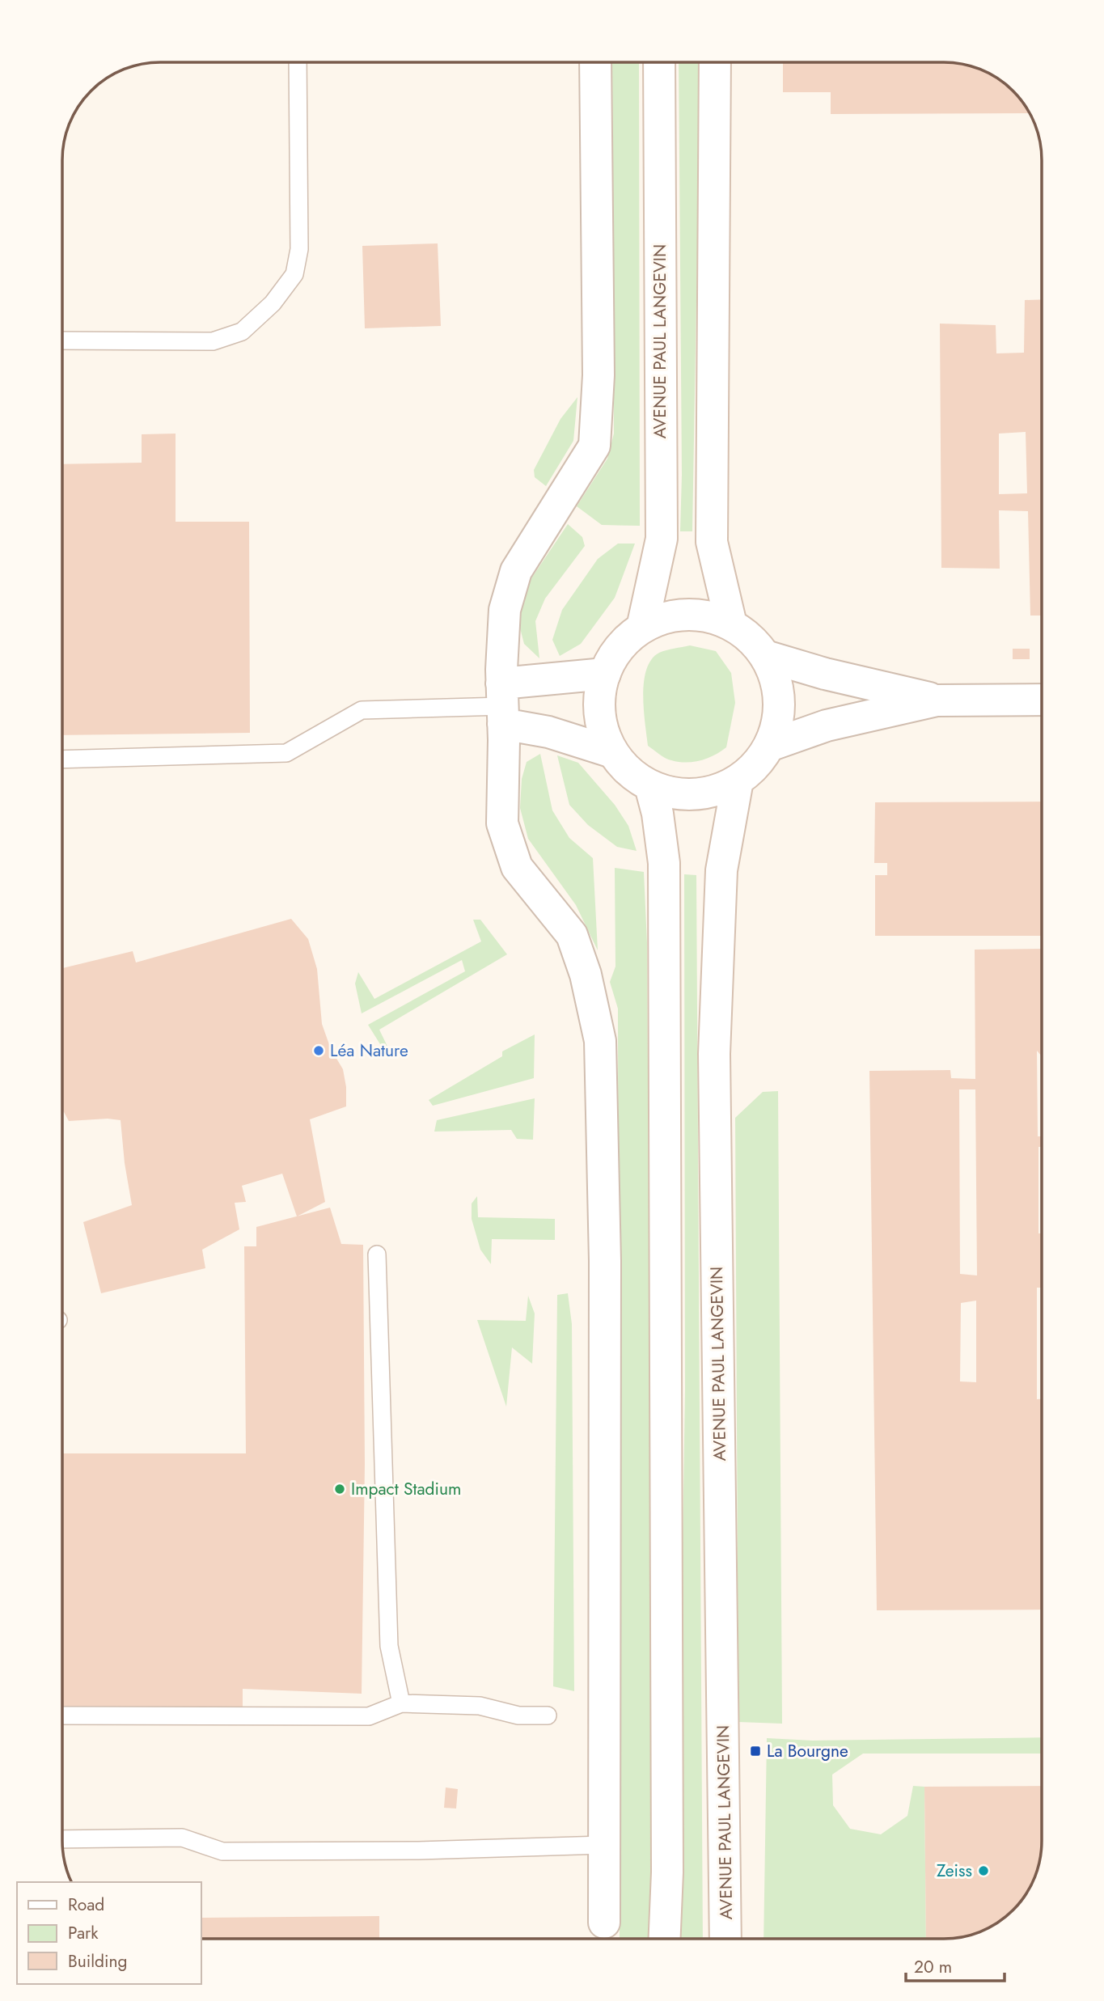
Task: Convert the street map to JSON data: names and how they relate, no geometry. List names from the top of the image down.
{
  "streets": {
    "main road": ["AVENUE PAUL LANGEVIN"]
  },
  "places": {
    "other": ["Léa Nature", "Impact Stadium", "Zeiss"],
    "transit": ["La Bourgne"]
  },
  "legend": ["Road", "Park", "Building"],
  "scale_bar": "20 m"
}
